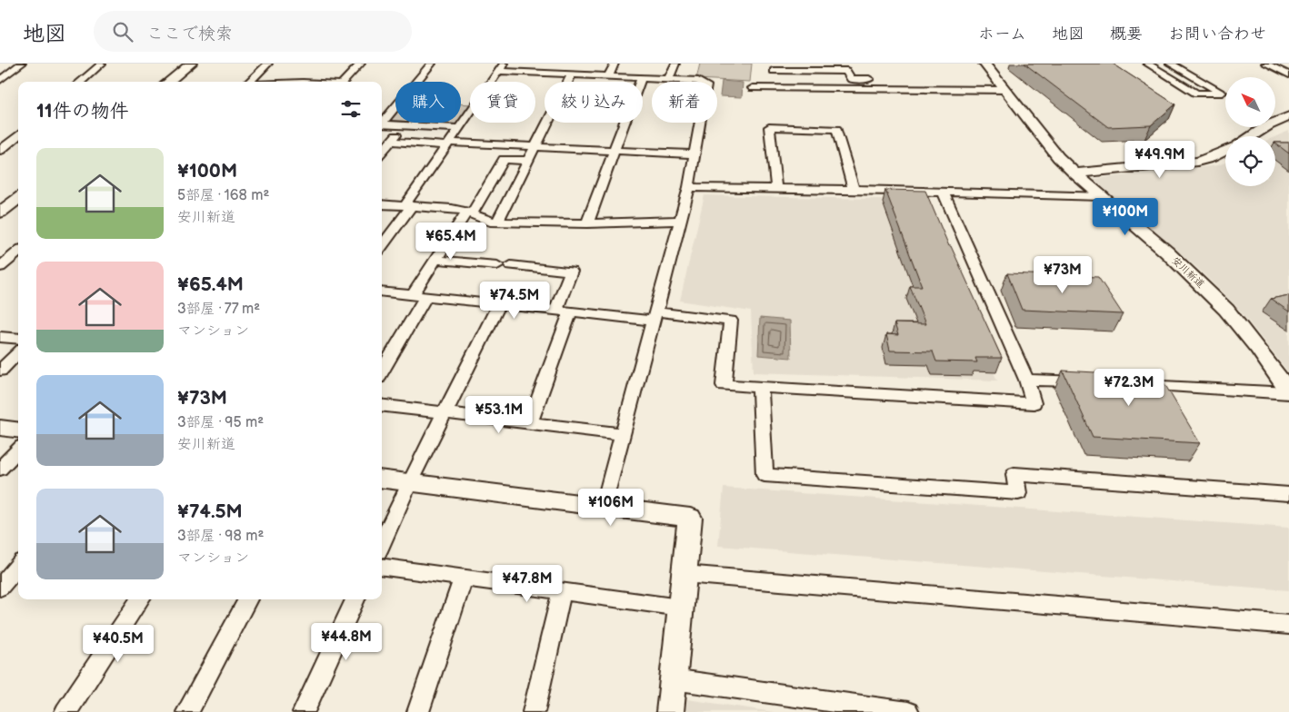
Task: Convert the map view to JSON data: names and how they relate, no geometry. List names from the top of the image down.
{
  "streets": {
    "street": ["安川新道"]
  },
  "north": "top left",
  "page": {
    "header": "地図",
    "search": "ここで検索",
    "nav": [
      "ホーム",
      "地図",
      "概要",
      "お問い合わせ"
    ],
    "chip": [
      "購入",
      "賃貸",
      "絞り込み",
      "新着"
    ],
    "heading": "11件の物件",
    "list": [
      {
        "name": "¥100M",
        "note": "5部屋 · 168 m² · 安川新道"
      },
      {
        "name": "¥65.4M",
        "note": "3部屋 · 77 m² · マンション"
      },
      {
        "name": "¥73M",
        "note": "3部屋 · 95 m² · 安川新道"
      },
      {
        "name": "¥74.5M",
        "note": "3部屋 · 98 m² · マンション"
      }
    ],
    "price": [
      "¥49.9M",
      "¥100M",
      "¥65.4M",
      "¥73M",
      "¥74.5M",
      "¥72.3M",
      "¥53.1M",
      "¥106M",
      "¥47.8M",
      "¥44.8M",
      "¥40.5M"
    ]
  }
}
